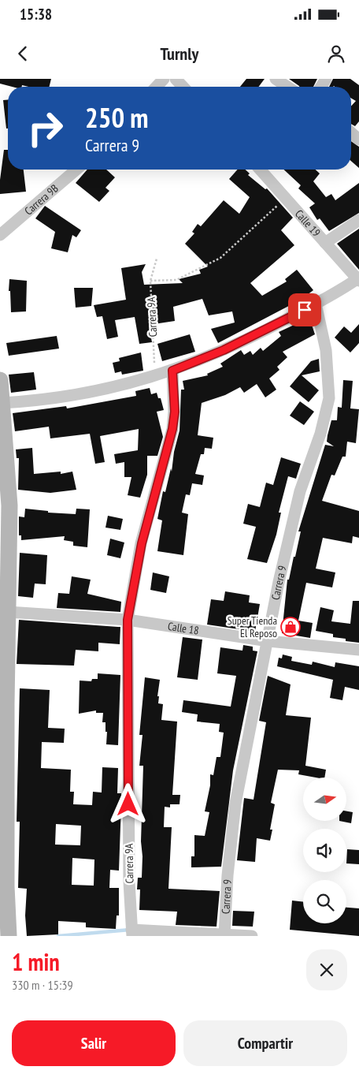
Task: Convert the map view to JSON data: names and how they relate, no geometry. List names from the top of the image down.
{
  "streets": {
    "street": [
      "Carrera 9B",
      "Calle 19",
      "Carrera 9A",
      "Carrera 9",
      "Calle 18"
    ]
  },
  "crossings": [
    ["Carrera 9A", "Calle 18"],
    ["Carrera 9", "Calle 18"]
  ],
  "places": {
    "shop": ["Super Tienda El Reposo"]
  },
  "north": "right",
  "page": {
    "status": "15:38",
    "header": "Turnly",
    "turn": ["250 m", "Carrera 9"],
    "heading": ["1 min", "330 m · 15:39"],
    "buttons": ["Salir", "Compartir"]
  }
}
